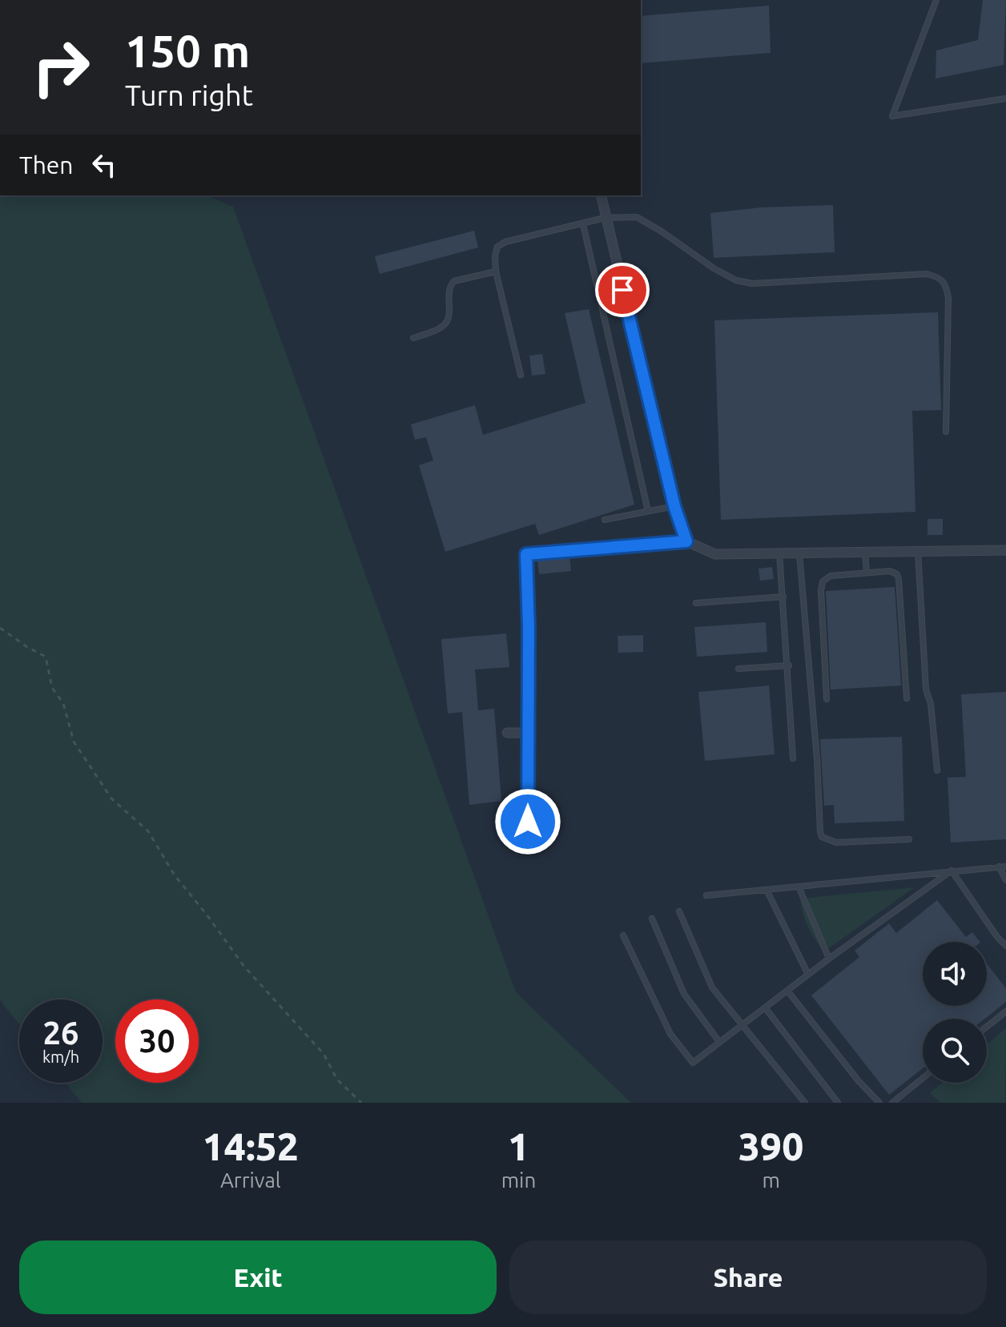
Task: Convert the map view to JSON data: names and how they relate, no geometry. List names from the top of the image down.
{
  "page": {
    "turn": ["150 m", "Turn right"],
    "then": "Then",
    "speed": "26 km/h",
    "limit": "30",
    "eta": [
      "14:52",
      "Arrival",
      "1",
      "min",
      "390",
      "m"
    ],
    "buttons": ["Exit", "Share"]
  }
}
